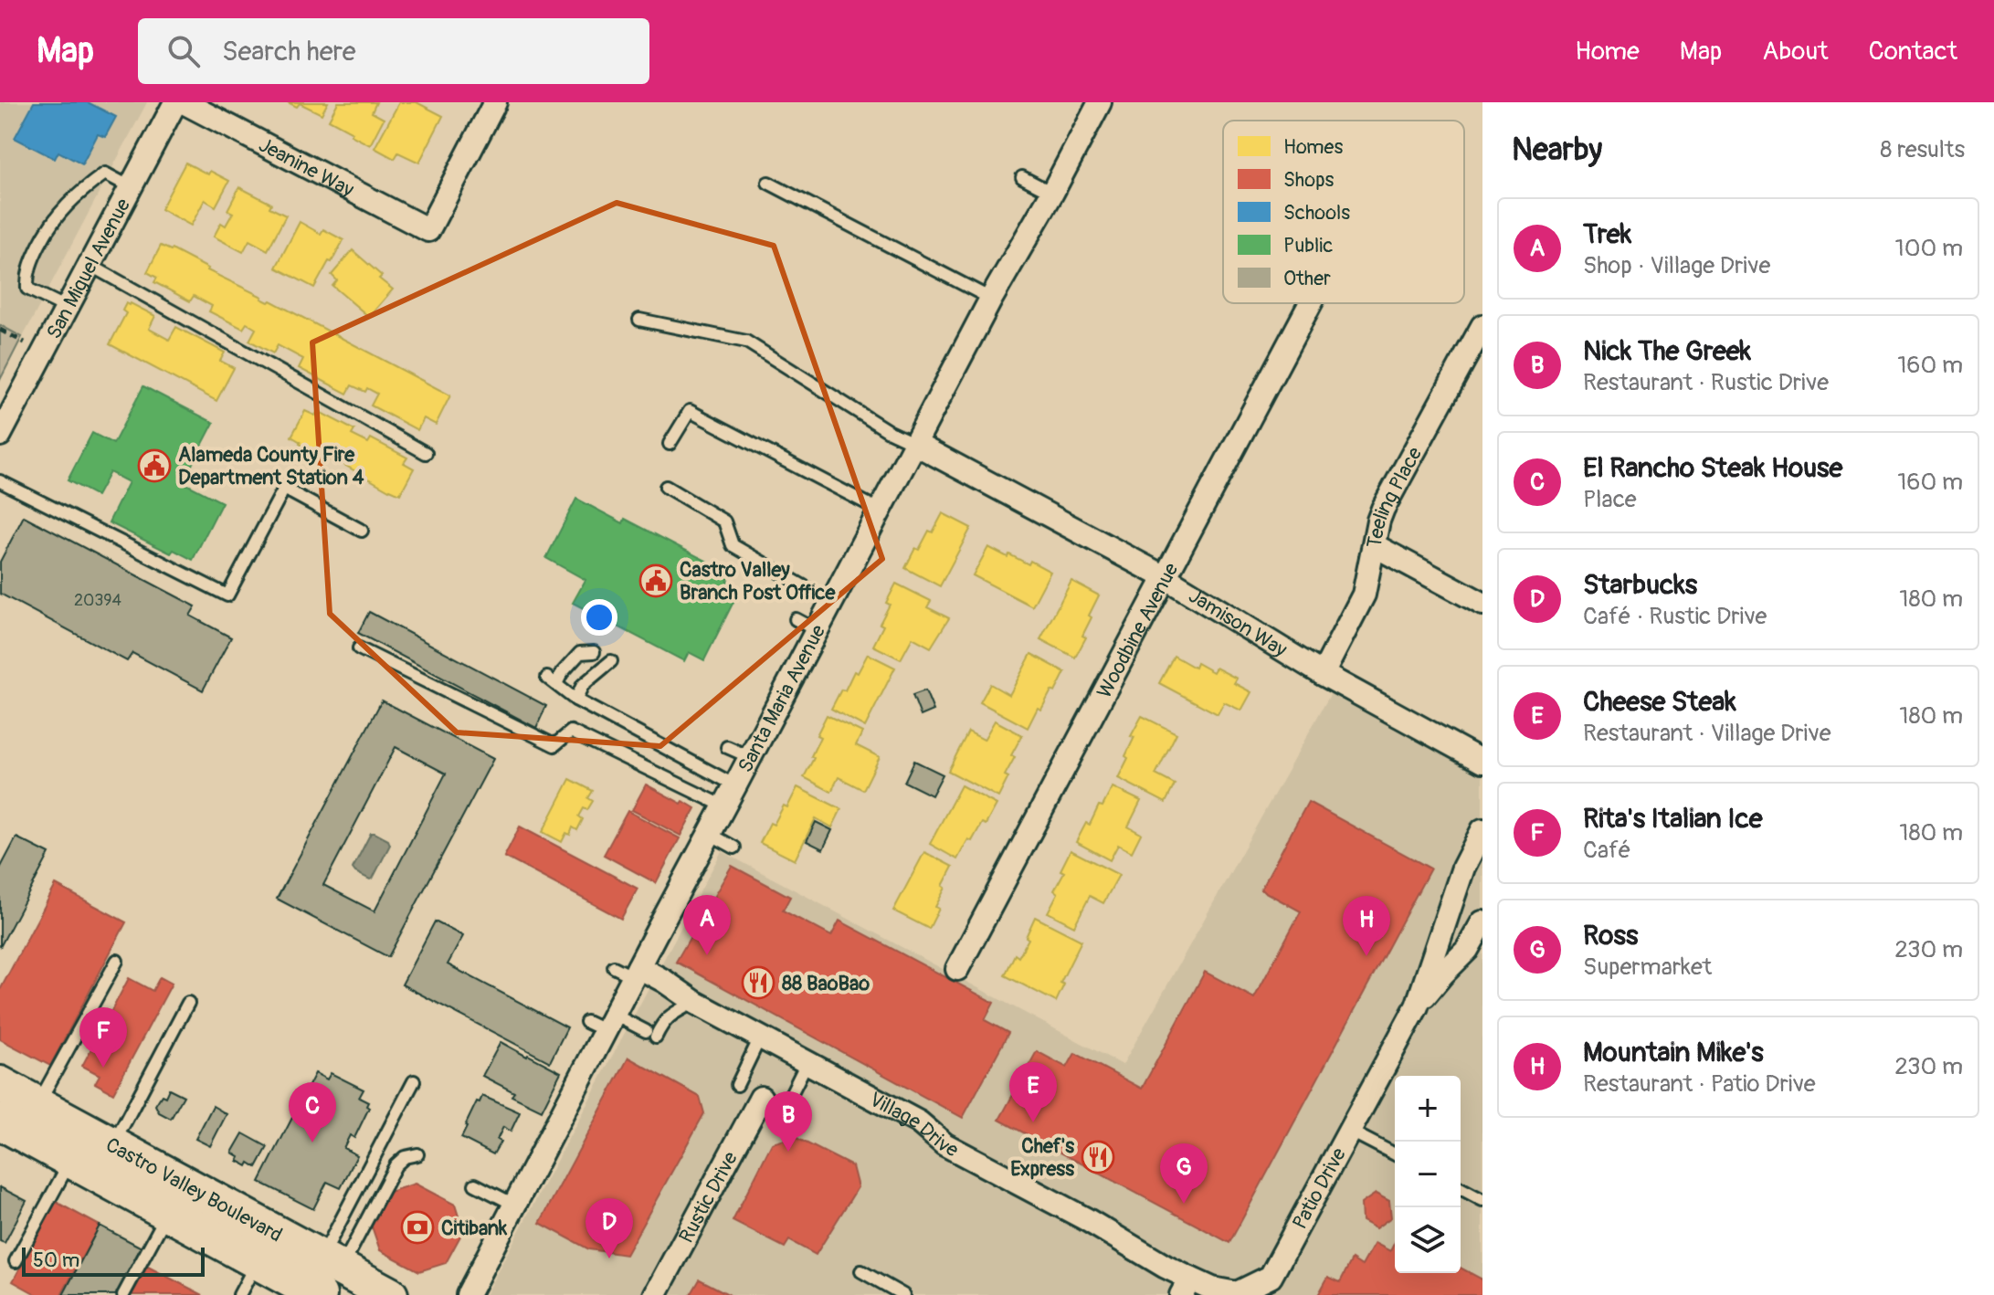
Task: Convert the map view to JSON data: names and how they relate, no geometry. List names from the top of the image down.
{
  "streets": {
    "main road": ["Castro Valley Boulevard"],
    "street": [
      "Jeanine Way",
      "San Miguel Avenue",
      "Teeling Place",
      "Jamison Way",
      "Woodbine Avenue",
      "Santa Maria Avenue",
      "Village Drive",
      "Patio Drive",
      "Rustic Drive"
    ]
  },
  "crossings": [
    ["Teeling Place", "Jamison Way"],
    ["Jamison Way", "Woodbine Avenue"],
    ["Jamison Way", "Santa Maria Avenue"],
    ["Santa Maria Avenue", "Village Drive"],
    ["Village Drive", "Patio Drive"]
  ],
  "places": {
    "public building": ["Alameda County Fire Department Station 4", "Castro Valley Branch Post Office"],
    "restaurant": ["88 BaoBao", "Chef's Express"],
    "bank": ["Citibank"]
  },
  "house_numbers": ["20394"],
  "legend": [
    "Homes",
    "Shops",
    "Schools",
    "Public",
    "Other"
  ],
  "scale_bar": "50 m",
  "page": {
    "header": "Map",
    "search": "Search here",
    "nav": [
      "Home",
      "Map",
      "About",
      "Contact"
    ],
    "heading": ["Nearby", "8 results"],
    "list": [
      {
        "mark": "A",
        "name": "Trek",
        "note": "Shop · Village Drive",
        "value": "100 m"
      },
      {
        "mark": "B",
        "name": "Nick The Greek",
        "note": "Restaurant · Rustic Drive",
        "value": "160 m"
      },
      {
        "mark": "C",
        "name": "El Rancho Steak House",
        "note": "Place",
        "value": "160 m"
      },
      {
        "mark": "D",
        "name": "Starbucks",
        "note": "Café · Rustic Drive",
        "value": "180 m"
      },
      {
        "mark": "E",
        "name": "Cheese Steak",
        "note": "Restaurant · Village Drive",
        "value": "180 m"
      },
      {
        "mark": "F",
        "name": "Rita's Italian Ice",
        "note": "Café",
        "value": "180 m"
      },
      {
        "mark": "G",
        "name": "Ross",
        "note": "Supermarket",
        "value": "230 m"
      },
      {
        "mark": "H",
        "name": "Mountain Mike's",
        "note": "Restaurant · Patio Drive",
        "value": "230 m"
      }
    ],
    "pins": [
      "A",
      "H",
      "F",
      "E",
      "C",
      "B",
      "G",
      "D"
    ],
    "map_buttons": ["+", "−"],
    "scale": "50 m"
  }
}
